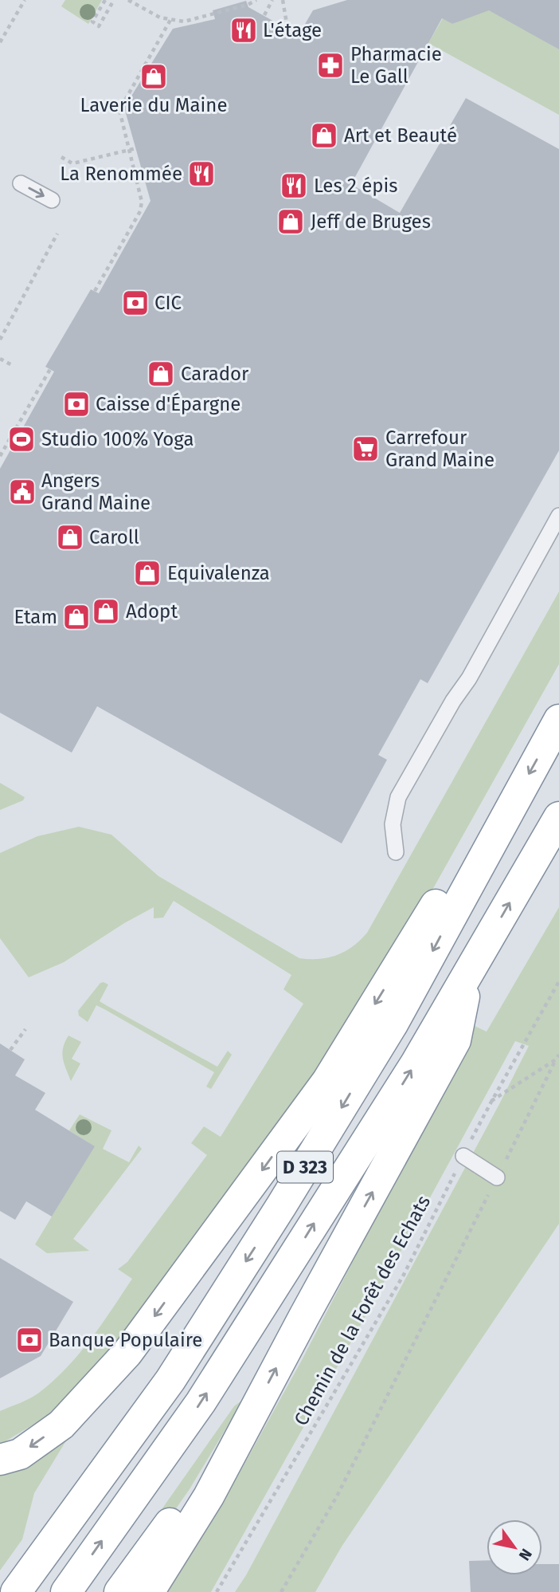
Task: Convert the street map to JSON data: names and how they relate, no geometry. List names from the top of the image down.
{
  "streets": {
    "highway": ["D 323"],
    "path": ["Chemin de la Forêt des Echats"]
  },
  "places": {
    "restaurant": ["L'étage", "La Renommée", "Les 2 épis"],
    "pharmacy": ["Pharmacie Le Gall"],
    "shop": [
      "Laverie du Maine",
      "Art et Beauté",
      "Jeff de Bruges",
      "Carador",
      "Caroll",
      "Equivalenza",
      "Adopt",
      "Etam"
    ],
    "bank": ["CIC", "Caisse d'Épargne", "Banque Populaire"],
    "sports": ["Studio 100% Yoga"],
    "supermarket": ["Carrefour Grand Maine"],
    "public building": ["Angers Grand Maine"]
  },
  "north": "bottom right"
}
